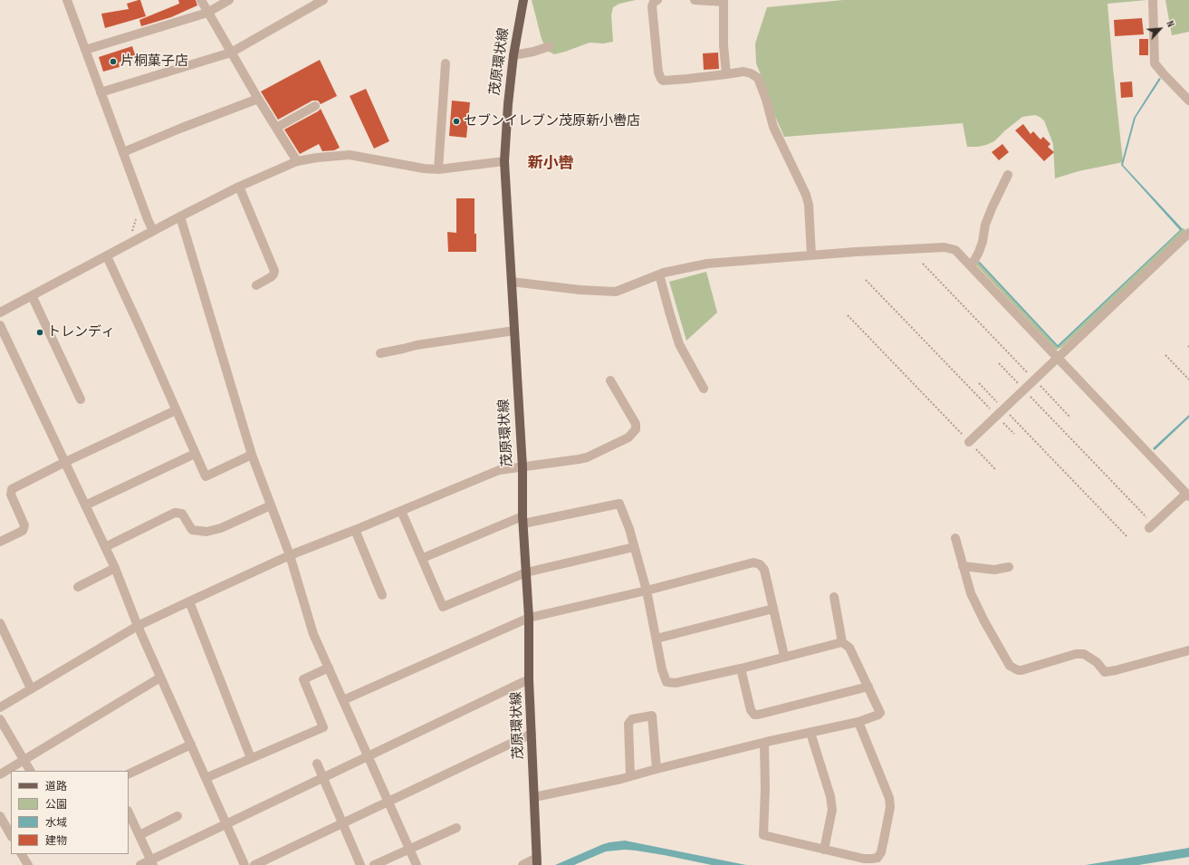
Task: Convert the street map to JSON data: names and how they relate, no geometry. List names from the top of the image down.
{
  "streets": {
    "main road": ["茂原環状線"]
  },
  "districts": ["新小轡"],
  "places": ["片桐菓子店", "セブンイレブン茂原新小轡店", "トレンディ"],
  "legend": [
    "道路",
    "公園",
    "水域",
    "建物"
  ],
  "north": "top right"
}
